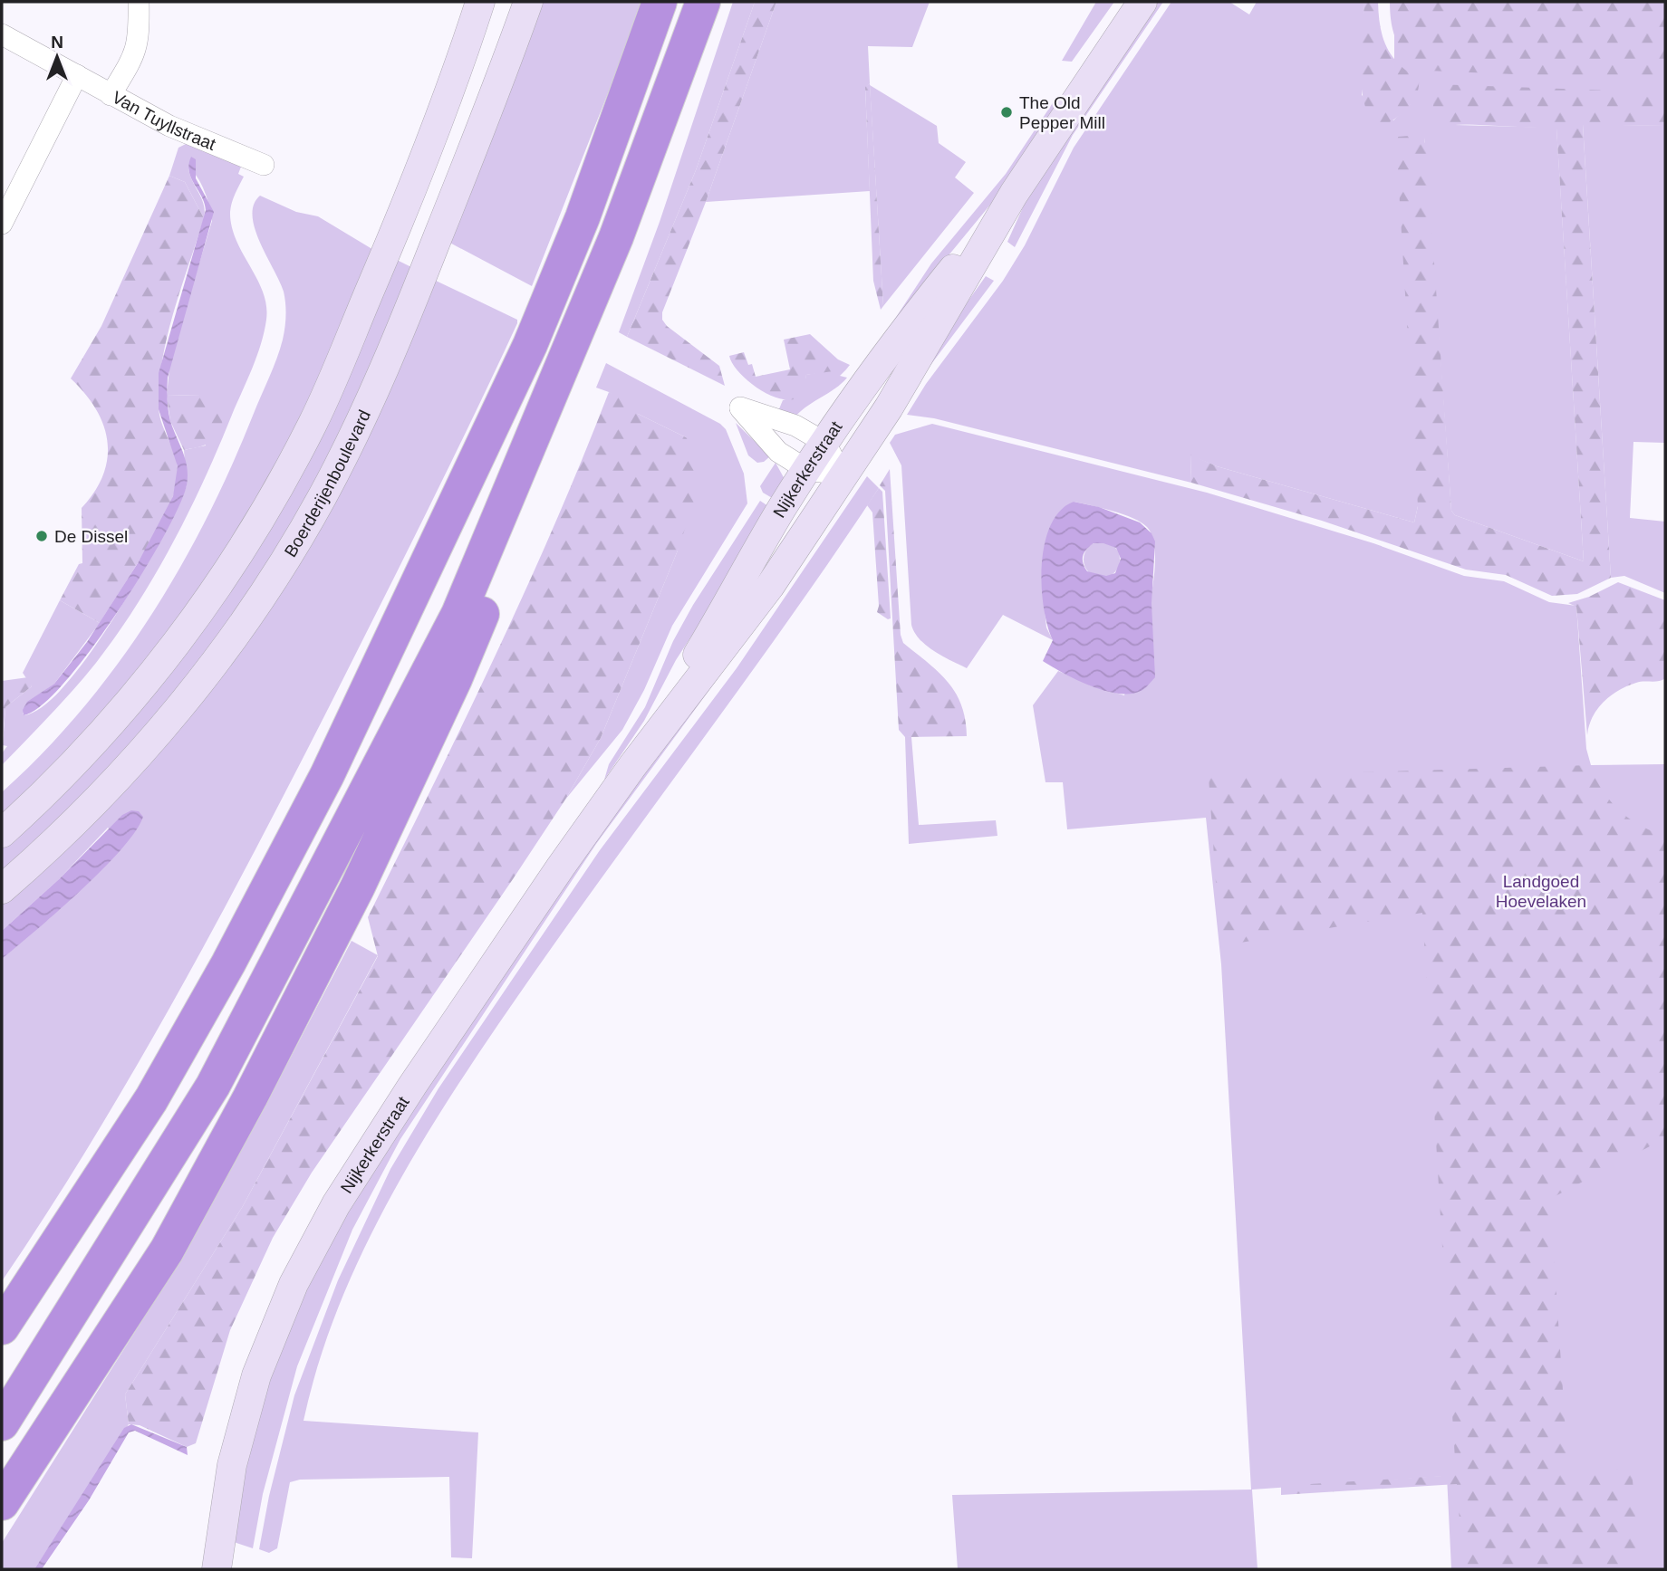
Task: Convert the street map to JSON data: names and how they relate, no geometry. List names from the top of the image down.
{
  "streets": {
    "main road": ["Nijkerkerstraat", "Boerderijenboulevard"],
    "street": ["Van Tuyllstraat"]
  },
  "parks": ["Landgoed Hoevelaken"],
  "places": ["The Old Pepper Mill", "De Dissel"],
  "north": "top"
}
